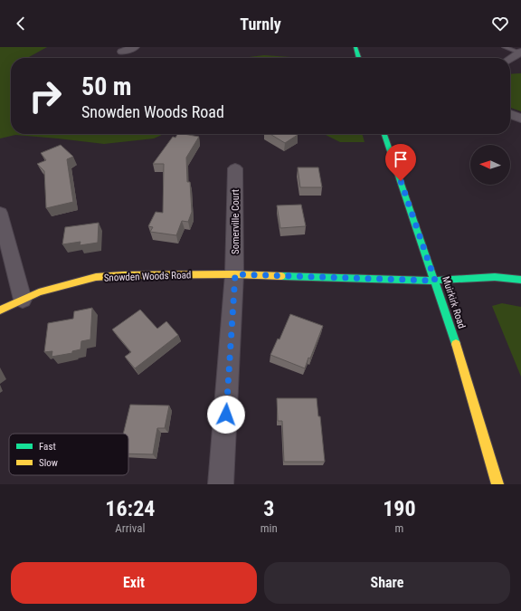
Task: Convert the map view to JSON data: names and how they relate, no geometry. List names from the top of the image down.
{
  "streets": {
    "street": ["Somerville Court", "Snowden Woods Road", "Muirkirk Road"]
  },
  "crossings": [
    ["Somerville Court", "Snowden Woods Road"],
    ["Snowden Woods Road", "Muirkirk Road"]
  ],
  "legend": ["Fast", "Slow"],
  "north": "left",
  "page": {
    "header": "Turnly",
    "turn": ["50 m", "Snowden Woods Road"],
    "eta": [
      "16:24",
      "Arrival",
      "3",
      "min",
      "190",
      "m"
    ],
    "buttons": ["Exit", "Share"]
  }
}
